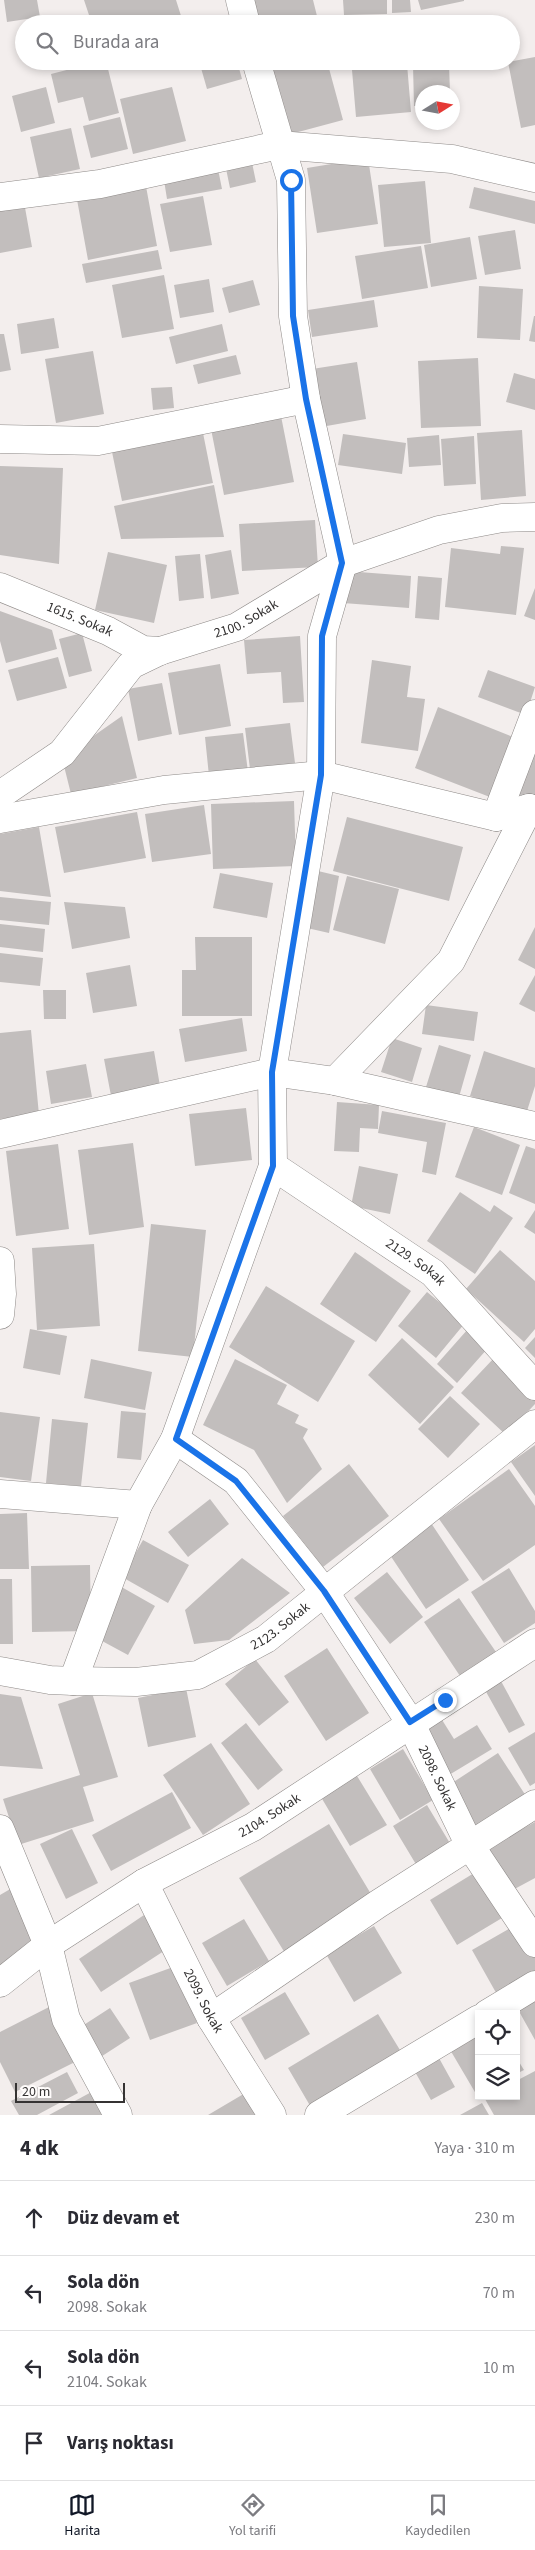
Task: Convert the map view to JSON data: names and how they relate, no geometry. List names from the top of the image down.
{
  "streets": {
    "street": [
      "2100. Sokak",
      "1615. Sokak",
      "2129. Sokak",
      "2123. Sokak",
      "2098. Sokak",
      "2104. Sokak",
      "2099. Sokak"
    ]
  },
  "crossings": [
    ["2100. Sokak", "1615. Sokak"],
    ["2123. Sokak", "2098. Sokak"],
    ["2098. Sokak", "2104. Sokak"],
    ["2104. Sokak", "2099. Sokak"]
  ],
  "scale_bar": "20 m",
  "north": "right",
  "page": {
    "search": "Burada ara",
    "scale": "20 m",
    "heading": ["4 dk", "Yaya · 310 m"],
    "list": [
      ["Düz devam et", "230 m"],
      ["Sola dön", "2098. Sokak", "70 m"],
      ["Sola dön", "2104. Sokak", "10 m"],
      "Varış noktası"
    ],
    "nav": ["Harita", "Yol tarifi", "Kaydedilen"]
  }
}
